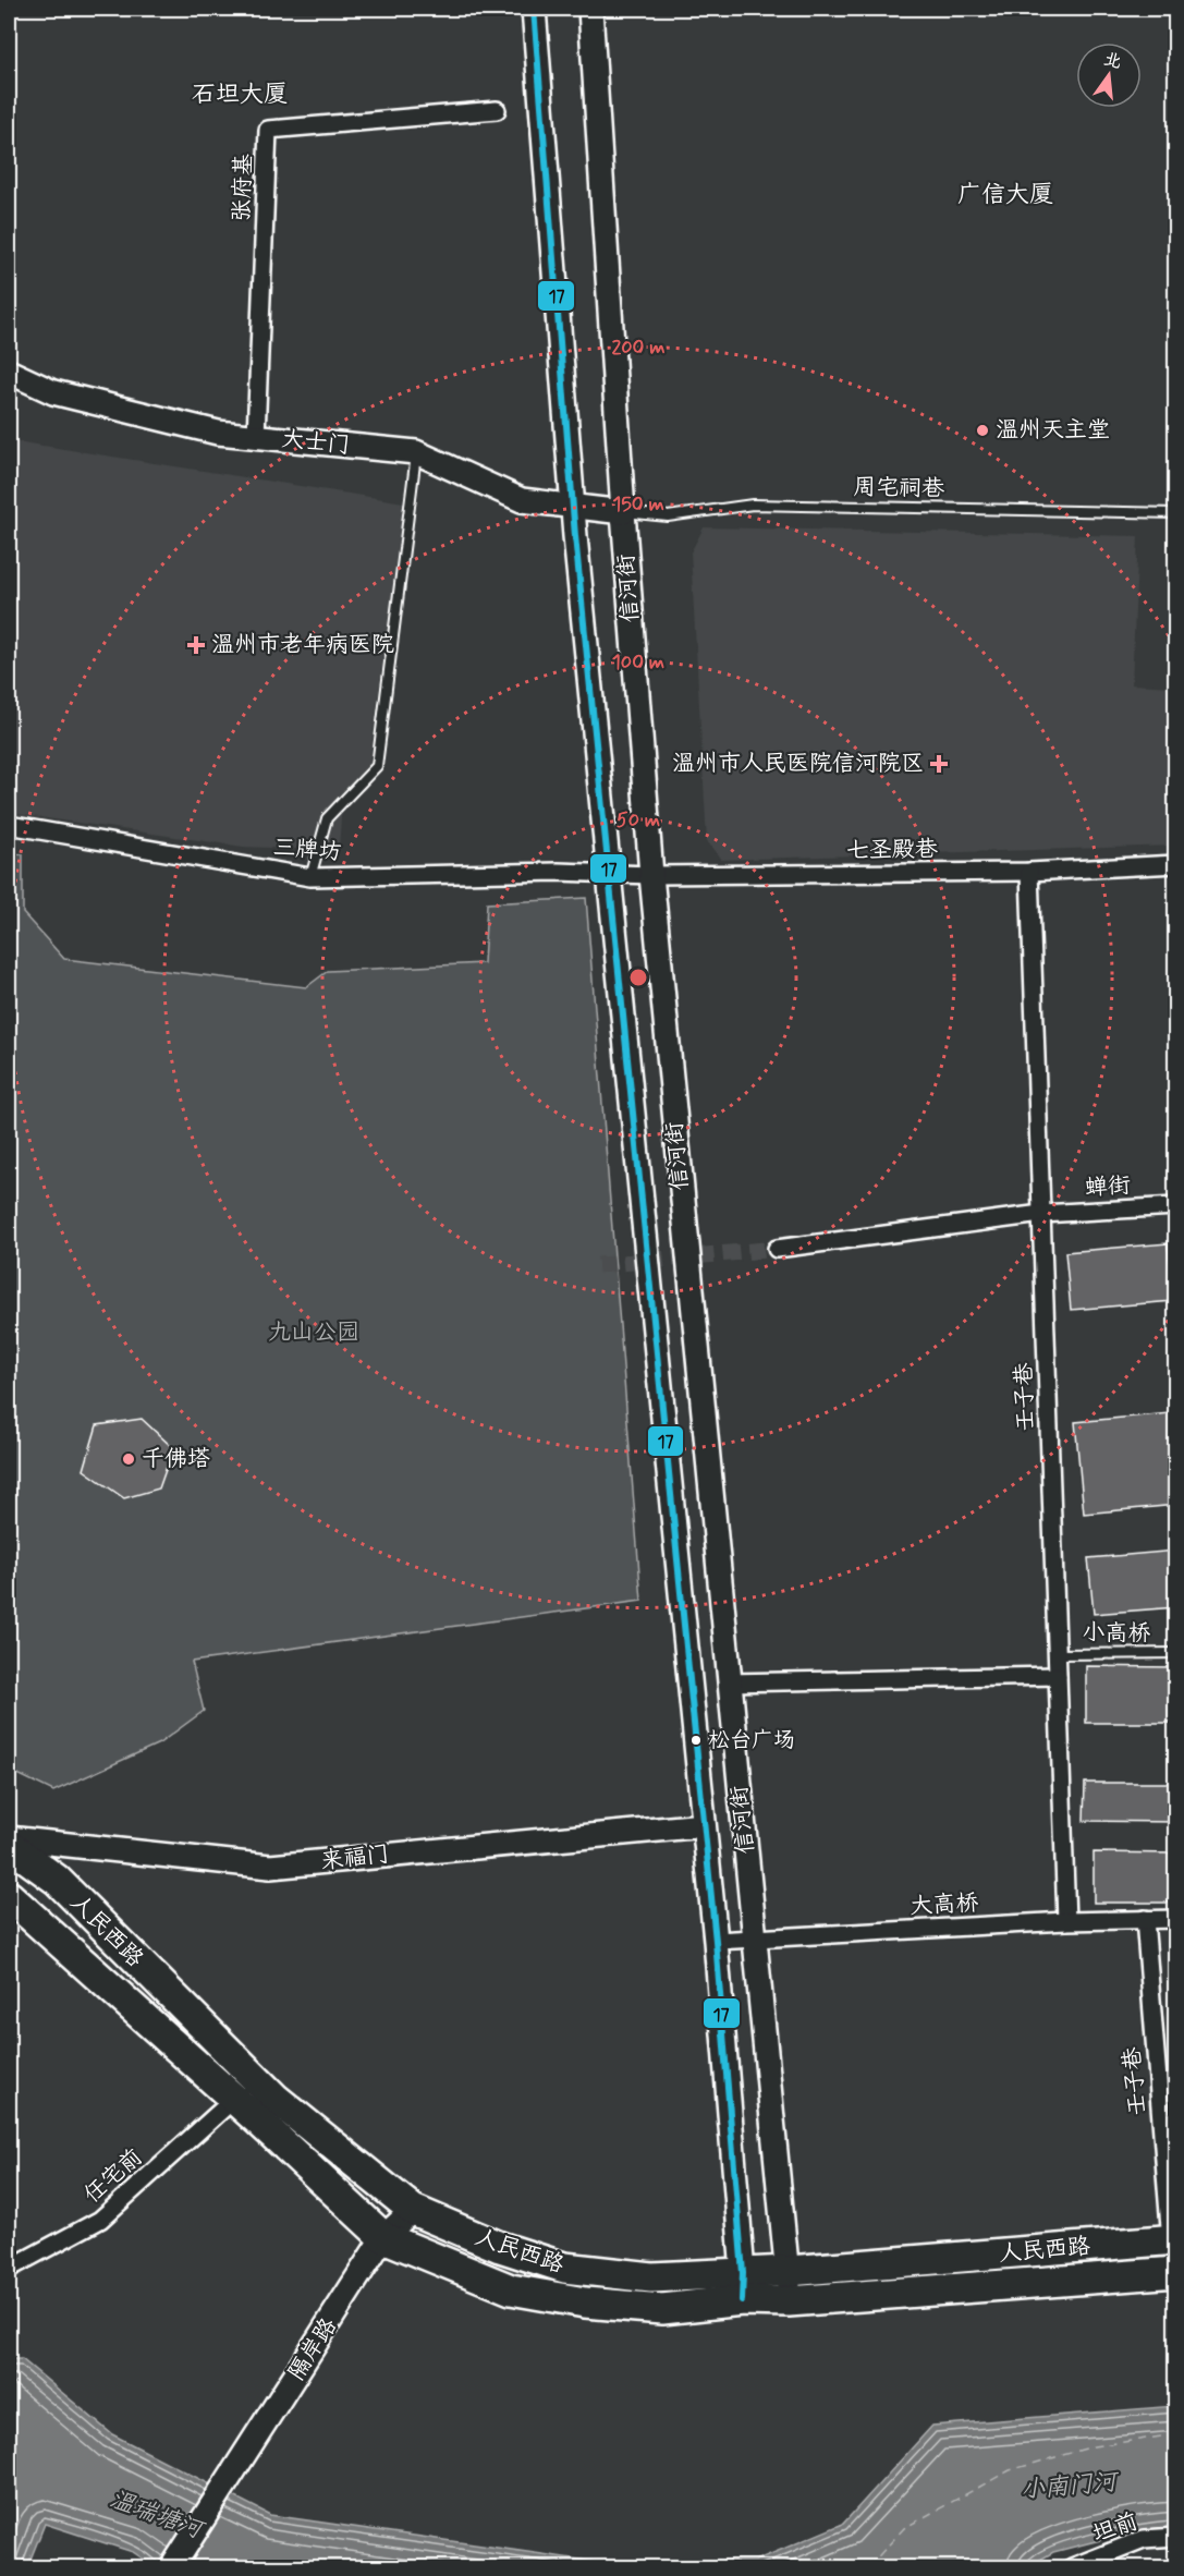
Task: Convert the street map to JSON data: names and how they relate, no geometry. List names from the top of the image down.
{
  "streets": {
    "highway": ["人民西路"],
    "main road": [
      "大士门",
      "信河街",
      "来福门",
      "隔岸路"
    ],
    "street": [
      "张府基",
      "三牌坊",
      "七圣殿巷",
      "蝉街",
      "壬子巷",
      "大高桥",
      "任宅前",
      "坦前"
    ],
    "lane": ["周宅祠巷", "小高桥"]
  },
  "crossings": [
    ["张府基", "大士门"],
    ["大士门", "周宅祠巷"],
    ["大士门", "信河街"],
    ["周宅祠巷", "信河街"],
    ["信河街", "三牌坊"],
    ["信河街", "七圣殿巷"],
    ["信河街", "来福门"],
    ["信河街", "大高桥"],
    ["信河街", "人民西路"],
    ["三牌坊", "七圣殿巷"],
    ["七圣殿巷", "壬子巷"],
    ["蝉街", "壬子巷"],
    ["壬子巷", "小高桥"],
    ["壬子巷", "大高桥"],
    ["壬子巷", "人民西路"],
    ["人民西路", "任宅前"],
    ["人民西路", "隔岸路"]
  ],
  "districts": ["石坦大厦", "广信大厦"],
  "water": ["小南门河", "温瑞塘河"],
  "parks": ["九山公园"],
  "places": {
    "other": ["温州天主堂", "千佛塔", "松台广场"],
    "health": ["温州市老年病医院", "温州市人民医院信河院区"]
  },
  "lines": ["transit line 17"],
  "north": "top",
  "rings": [
    "200 m",
    "150 m",
    "100 m",
    "50 m"
  ]
}
